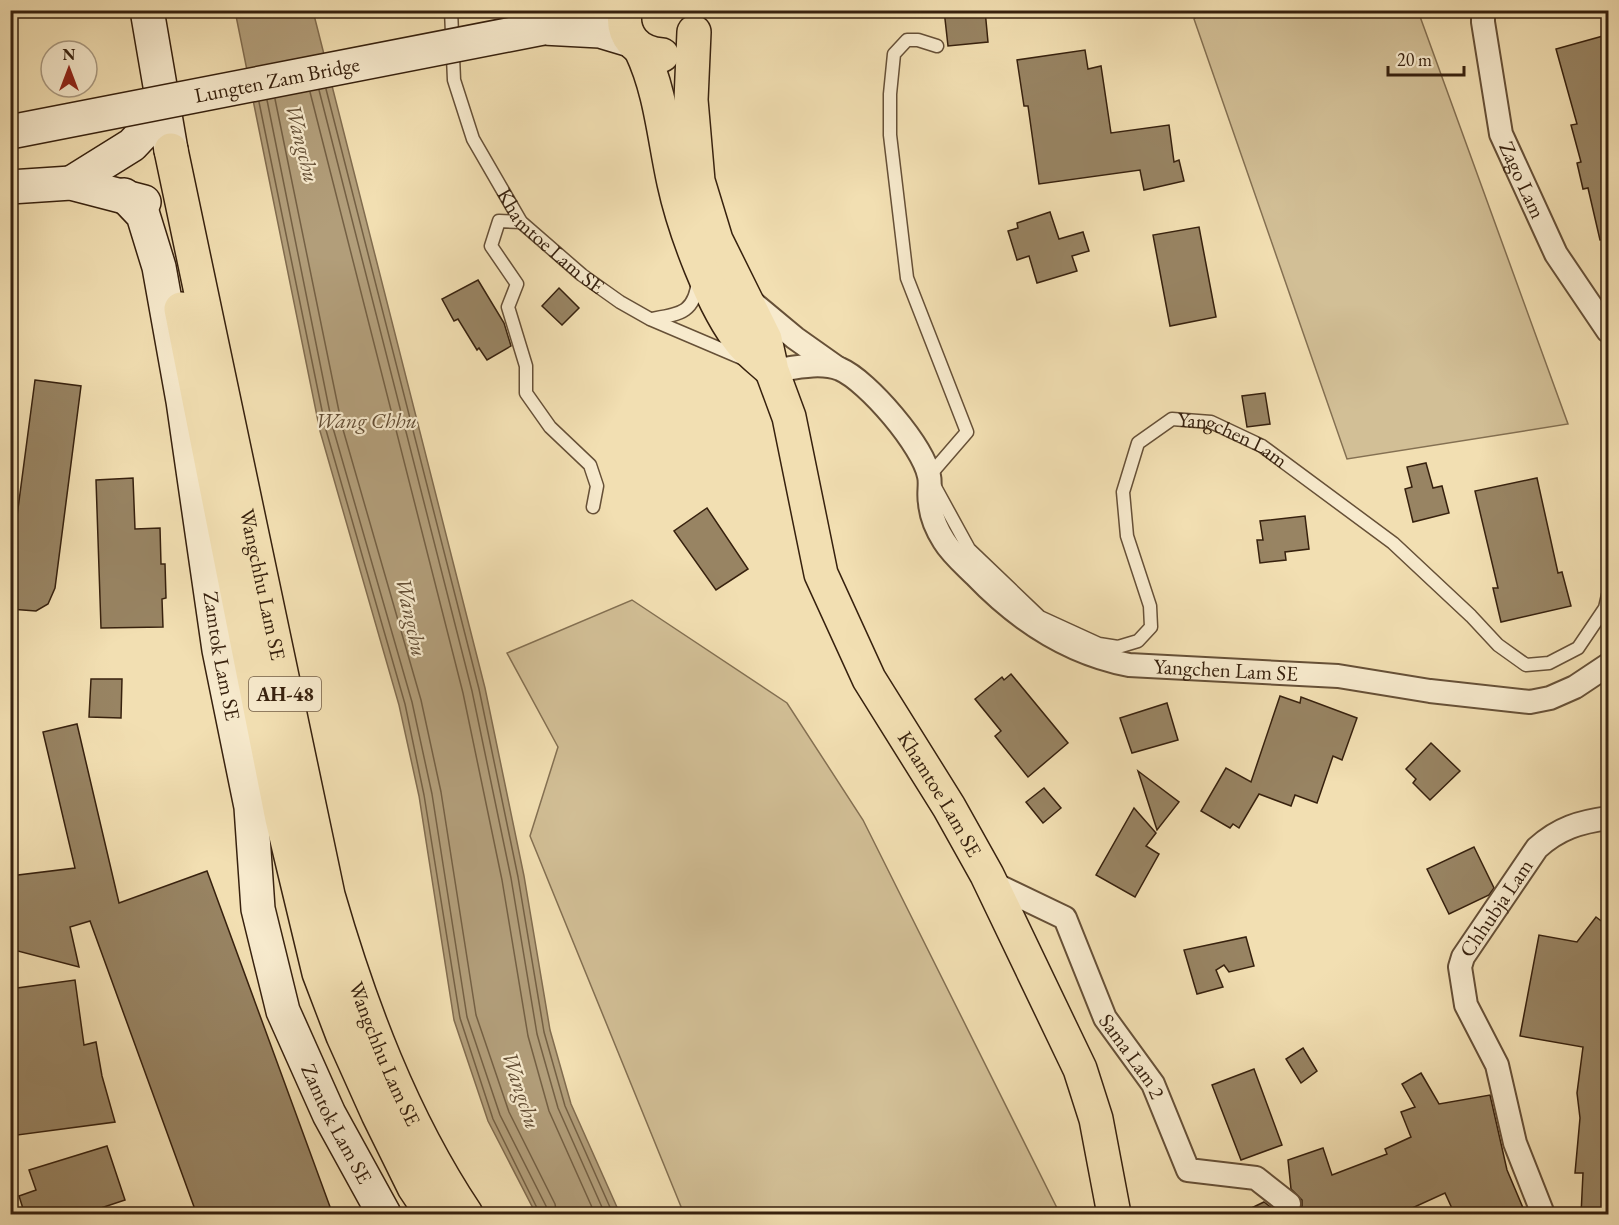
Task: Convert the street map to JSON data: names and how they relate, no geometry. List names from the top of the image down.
{
  "streets": {
    "main road": [
      "Lungten Zam Bridge",
      "Khamtoe Lam SE",
      "Wangchhu Lam SE",
      "Zamtok Lam SE",
      "AH-48"
    ],
    "street": [
      "Zago Lam",
      "Yangchen Lam",
      "Yangchen Lam SE",
      "Chhubja Lam",
      "Sama Lam 2"
    ]
  },
  "crossings": [
    ["Khamtoe Lam SE", "Yangchen Lam"],
    ["Khamtoe Lam SE", "Sama Lam 2"],
    ["Yangchen Lam", "Yangchen Lam SE"],
    ["Wangchhu Lam SE", "Zamtok Lam SE"]
  ],
  "water": ["Wangchu", "Wang Chhu"],
  "scale_bar": "20 m",
  "north": "top"
}
